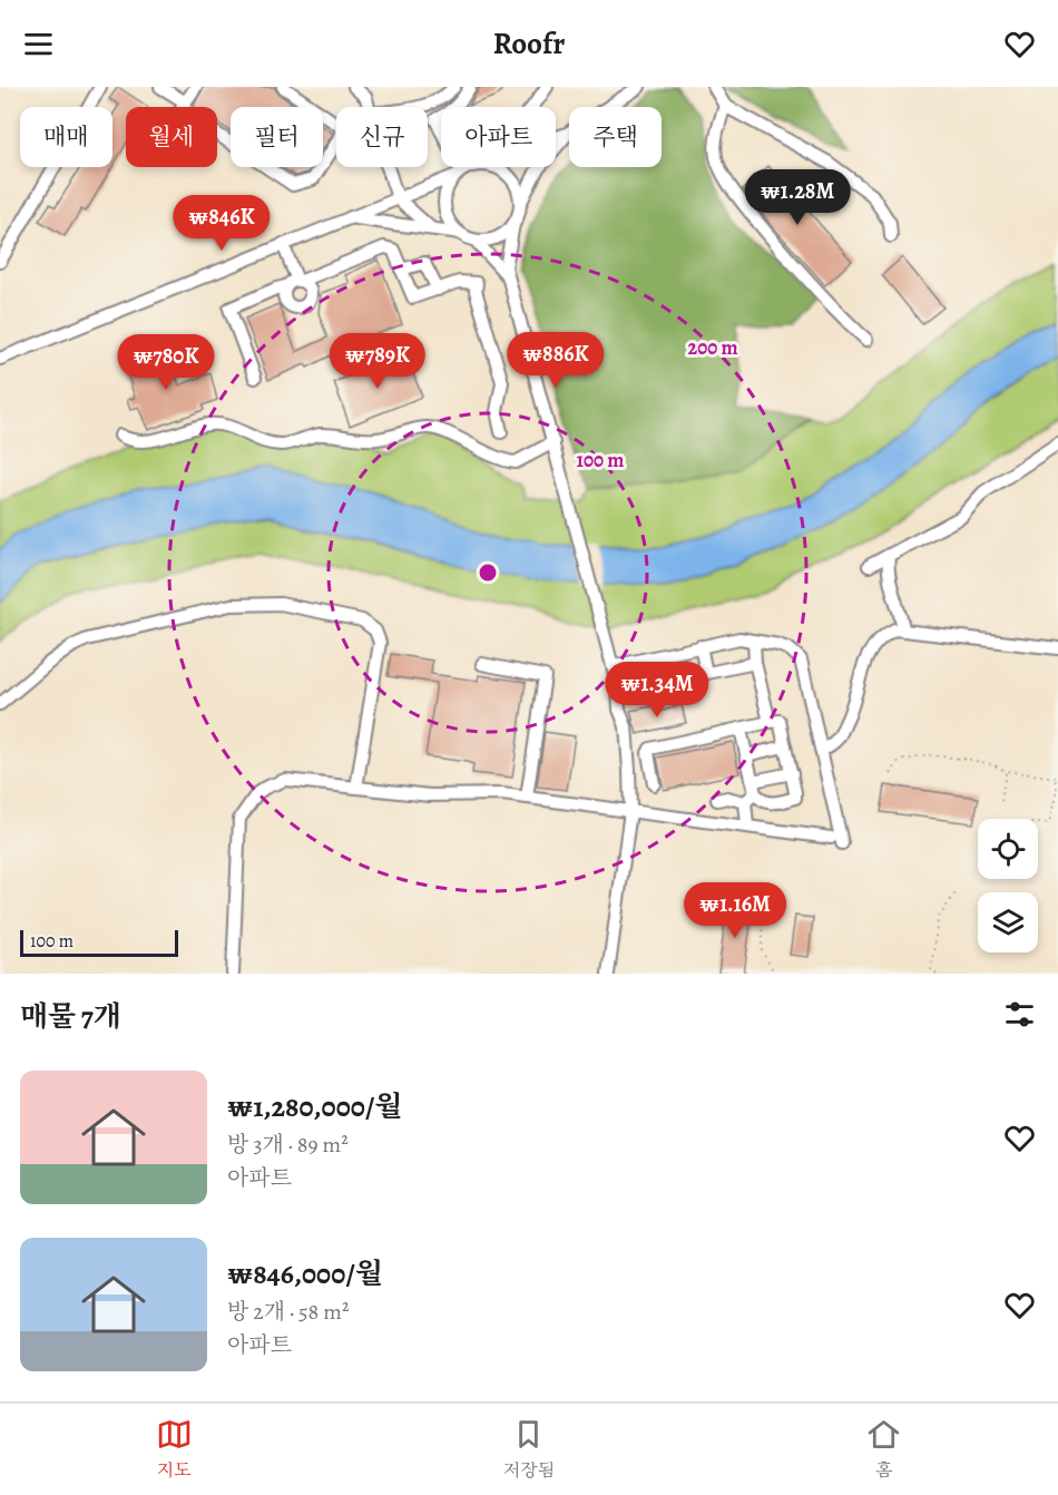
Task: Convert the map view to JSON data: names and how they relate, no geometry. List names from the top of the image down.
{
  "scale_bar": "100 m",
  "page": {
    "header": "Roofr",
    "chip": [
      "매매",
      "월세",
      "필터",
      "신규",
      "아파트",
      "주택"
    ],
    "price": [
      "₩1.28M",
      "₩846K",
      "₩886K",
      "₩789K",
      "₩780K",
      "₩1.34M",
      "₩1.16M"
    ],
    "scale": "100 m",
    "heading": "매물 7개",
    "list": [
      {
        "name": "₩1,280,000/월",
        "note": "방 3개 · 89 m² · 아파트"
      },
      {
        "name": "₩846,000/월",
        "note": "방 2개 · 58 m² · 아파트"
      }
    ],
    "tabs": ["지도", "저장됨", "홈"]
  },
  "rings": ["200 m", "100 m"]
}
